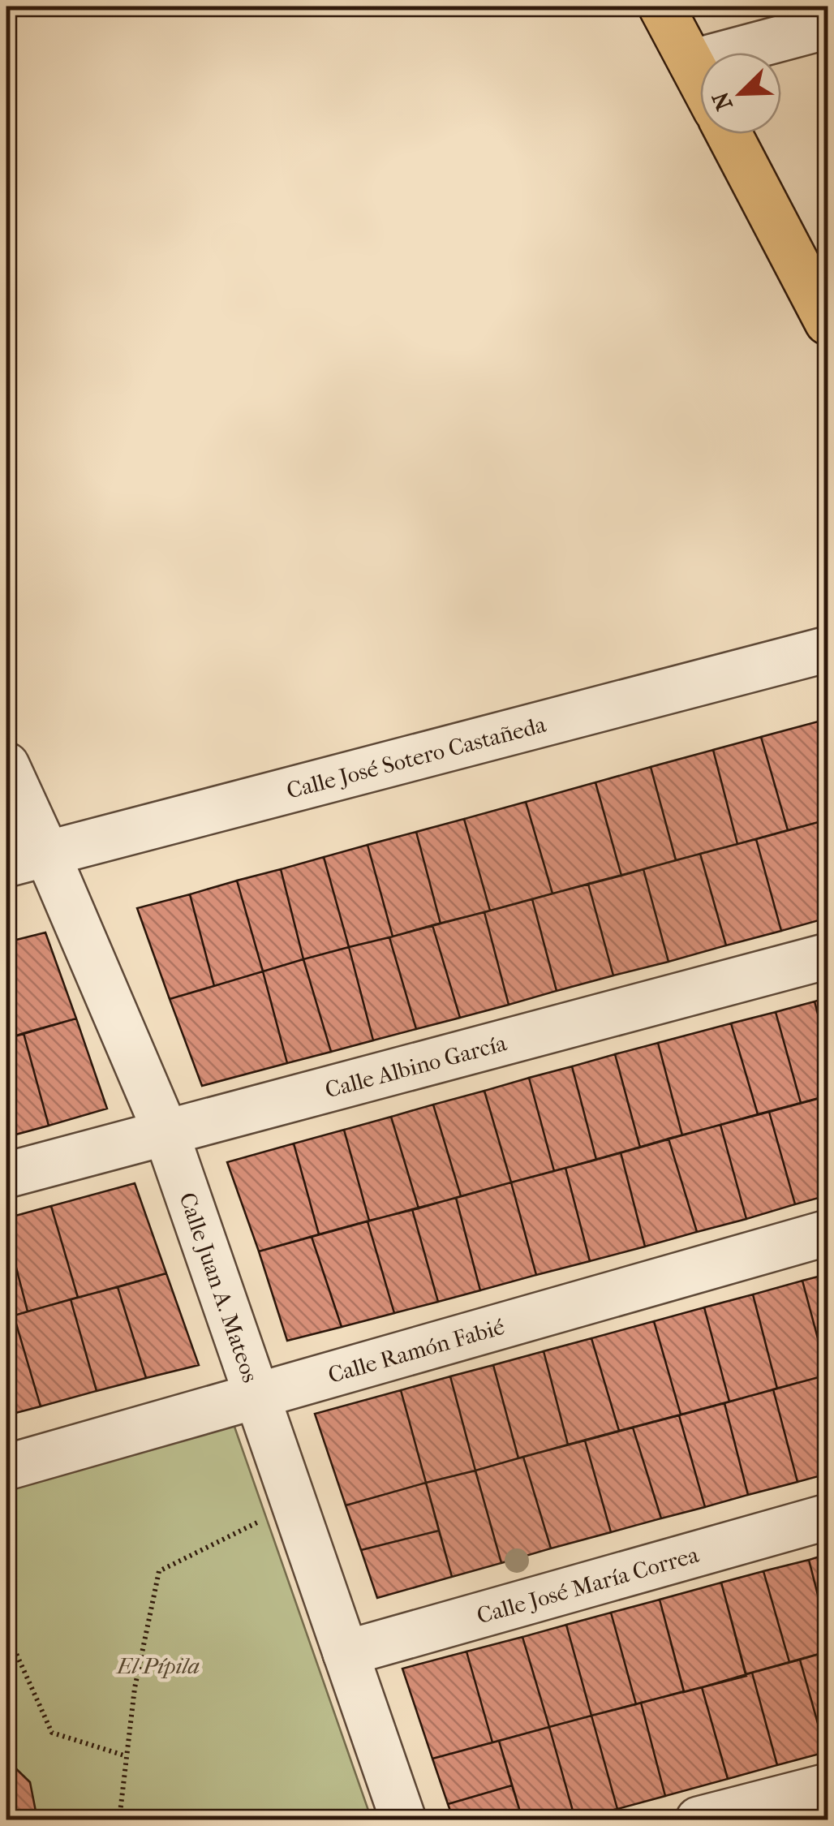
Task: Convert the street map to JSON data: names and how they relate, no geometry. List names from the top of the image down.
{
  "streets": {
    "street": [
      "Calle José Sotero Castañeda",
      "Calle Albino García",
      "Calle Juan A. Mateos",
      "Calle Ramón Fabié",
      "Calle José María Correa"
    ]
  },
  "crossings": [
    ["Calle José Sotero Castañeda", "Calle Juan A. Mateos"],
    ["Calle Albino García", "Calle Juan A. Mateos"],
    ["Calle Juan A. Mateos", "Calle Ramón Fabié"],
    ["Calle Juan A. Mateos", "Calle José María Correa"]
  ],
  "parks": ["El Pípila"],
  "north": "bottom left"
}
